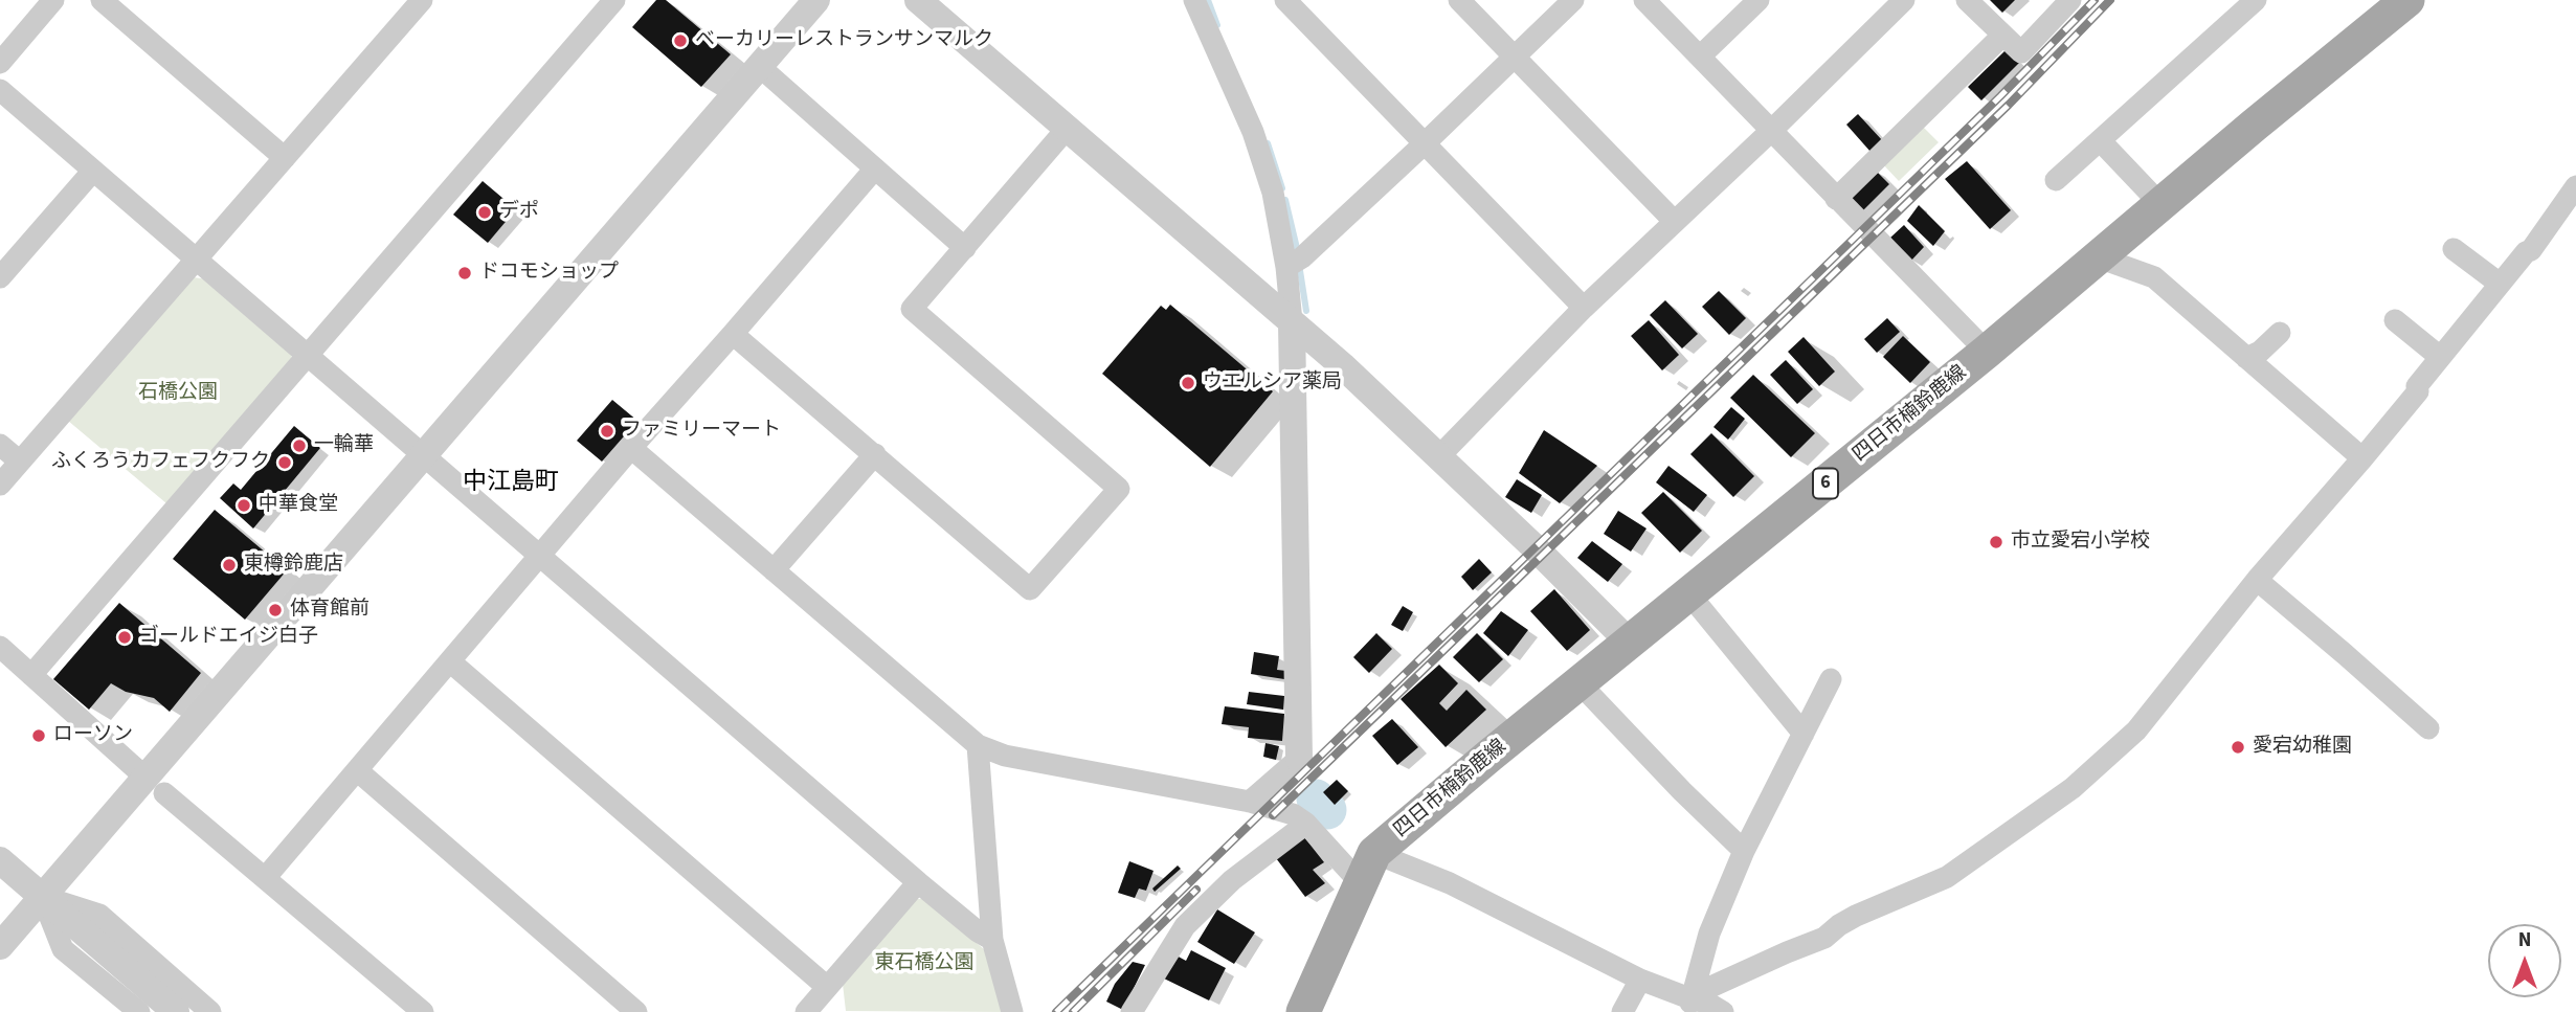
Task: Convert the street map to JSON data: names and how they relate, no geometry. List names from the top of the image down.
{
  "streets": {
    "main road": ["四日市楠鈴鹿線", "6"]
  },
  "districts": ["中江島町"],
  "parks": ["石橋公園", "東石橋公園"],
  "places": [
    "ベーカリーレストランサンマルク",
    "デポ",
    "ドコモショップ",
    "ウエルシア薬局",
    "ファミリーマート",
    "一輪華",
    "ふくろうカフェフクフク",
    "中華食堂",
    "市立愛宕小学校",
    "東樽鈴鹿店",
    "体育館前",
    "ゴールドエイジ白子",
    "ローソン",
    "愛宕幼稚園"
  ],
  "north": "top"
}
